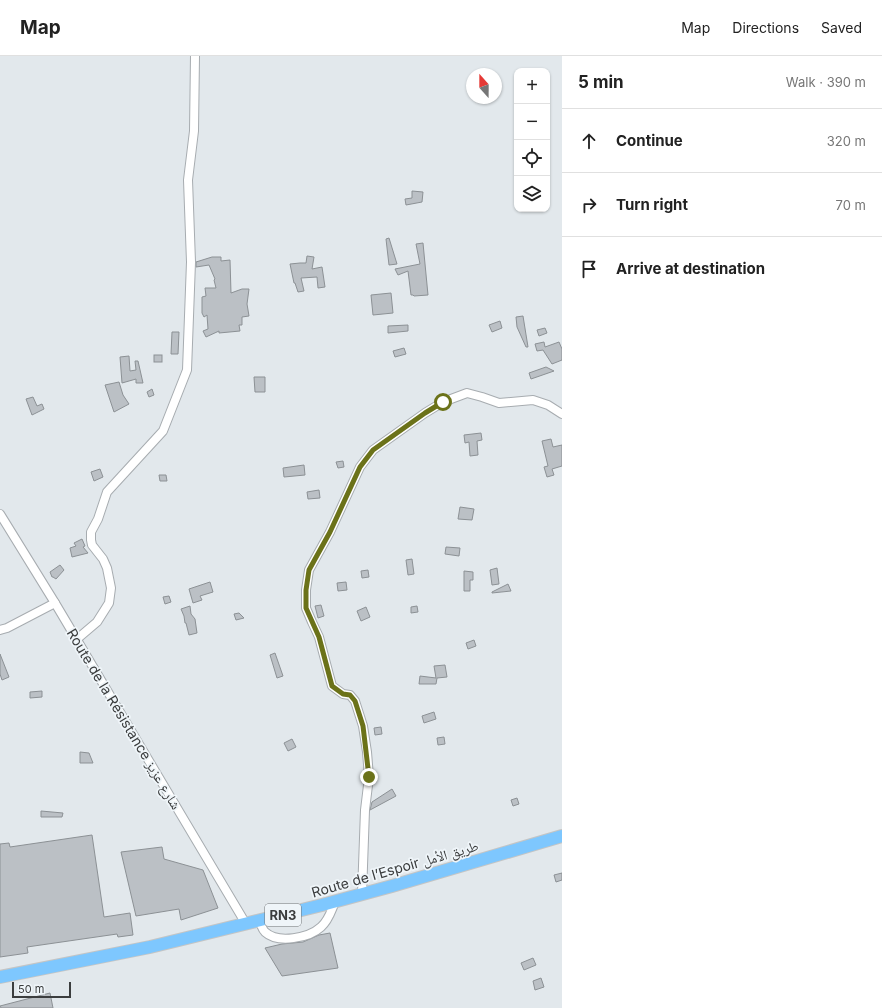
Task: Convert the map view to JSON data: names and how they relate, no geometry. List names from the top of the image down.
{
  "streets": {
    "highway": ["Route de l’Espoir طريق الأمل", "RN3"],
    "street": ["Route de la Résistance شارع عزيز"]
  },
  "crossings": [
    ["Route de la Résistance شارع عزيز", "Route de l’Espoir طريق الأمل"]
  ],
  "scale_bar": "50 m",
  "north": "top",
  "page": {
    "header": "Map",
    "nav": ["Map", "Directions", "Saved"],
    "heading": ["5 min", "Walk · 390 m"],
    "map_buttons": ["+", "−"],
    "list": [
      ["Continue", "320 m"],
      ["Turn right", "70 m"],
      "Arrive at destination"
    ],
    "scale": "50 m"
  }
}
